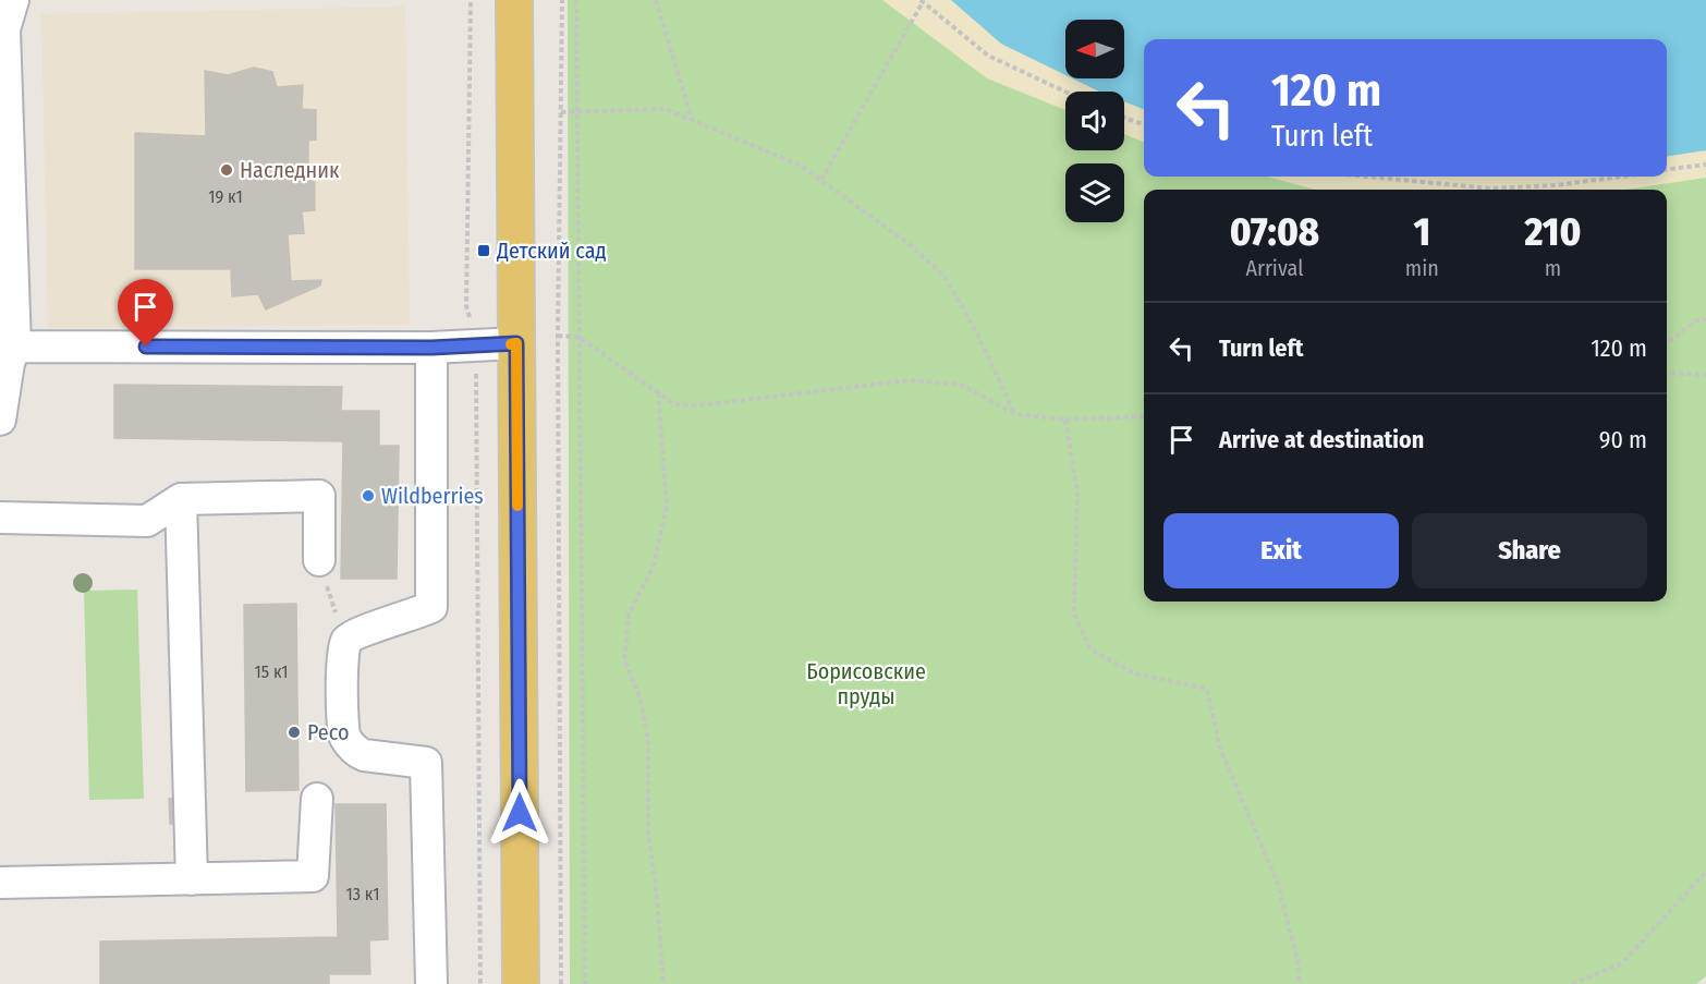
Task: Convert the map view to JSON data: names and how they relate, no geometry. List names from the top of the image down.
{
  "parks": ["Борисовские пруды"],
  "places": {
    "other": ["Наследник", "Wildberries", "Ресо"],
    "transit": ["Детский сад"]
  },
  "house_numbers": ["19 к1", "15 к1", "13 к1"],
  "north": "left",
  "page": {
    "turn": ["120 m", "Turn left"],
    "eta": [
      "07:08",
      "Arrival",
      "1",
      "min",
      "210",
      "m"
    ],
    "list": [
      {
        "name": "Turn left",
        "value": "120 m"
      },
      {
        "name": "Arrive at destination",
        "value": "90 m"
      }
    ],
    "buttons": ["Exit", "Share"]
  }
}
